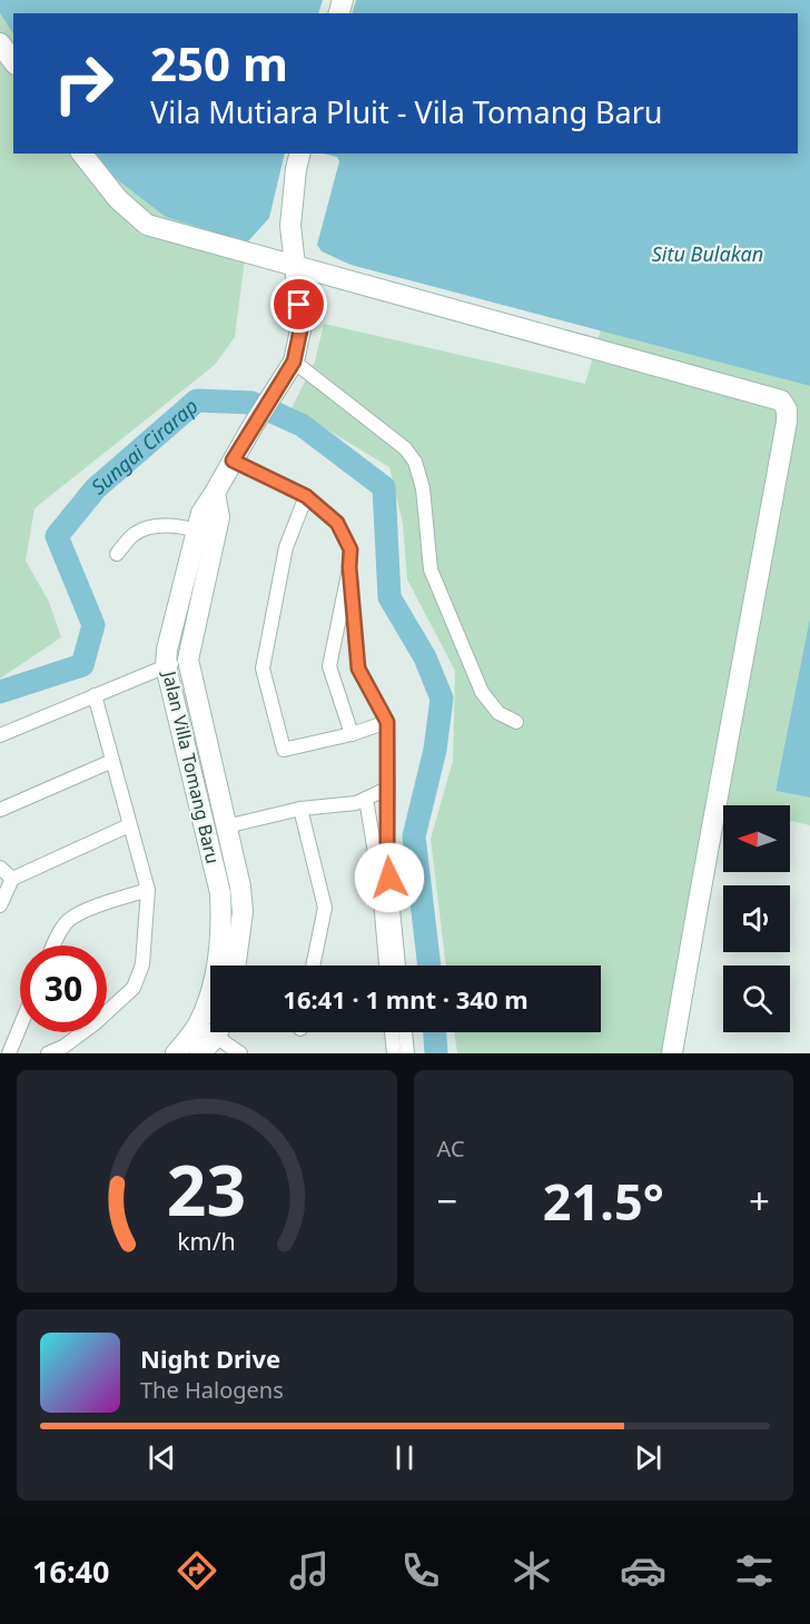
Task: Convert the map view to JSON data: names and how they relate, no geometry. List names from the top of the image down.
{
  "streets": {
    "street": ["Jalan Villa Tomang Baru"]
  },
  "water": ["Situ Bulakan", "Sungai Cirarap"],
  "north": "left",
  "page": {
    "turn": ["250 m", "Vila Mutiara Pluit - Vila Tomang Baru"],
    "limit": "30",
    "trip": "16:41 · 1 mnt · 340 m",
    "tile": "AC",
    "heat": ["−", "21.5°", "+"],
    "song": ["Night Drive", "The Halogens"],
    "tabs": "16:40",
    "gauge": ["23", "km/h"]
  }
}
